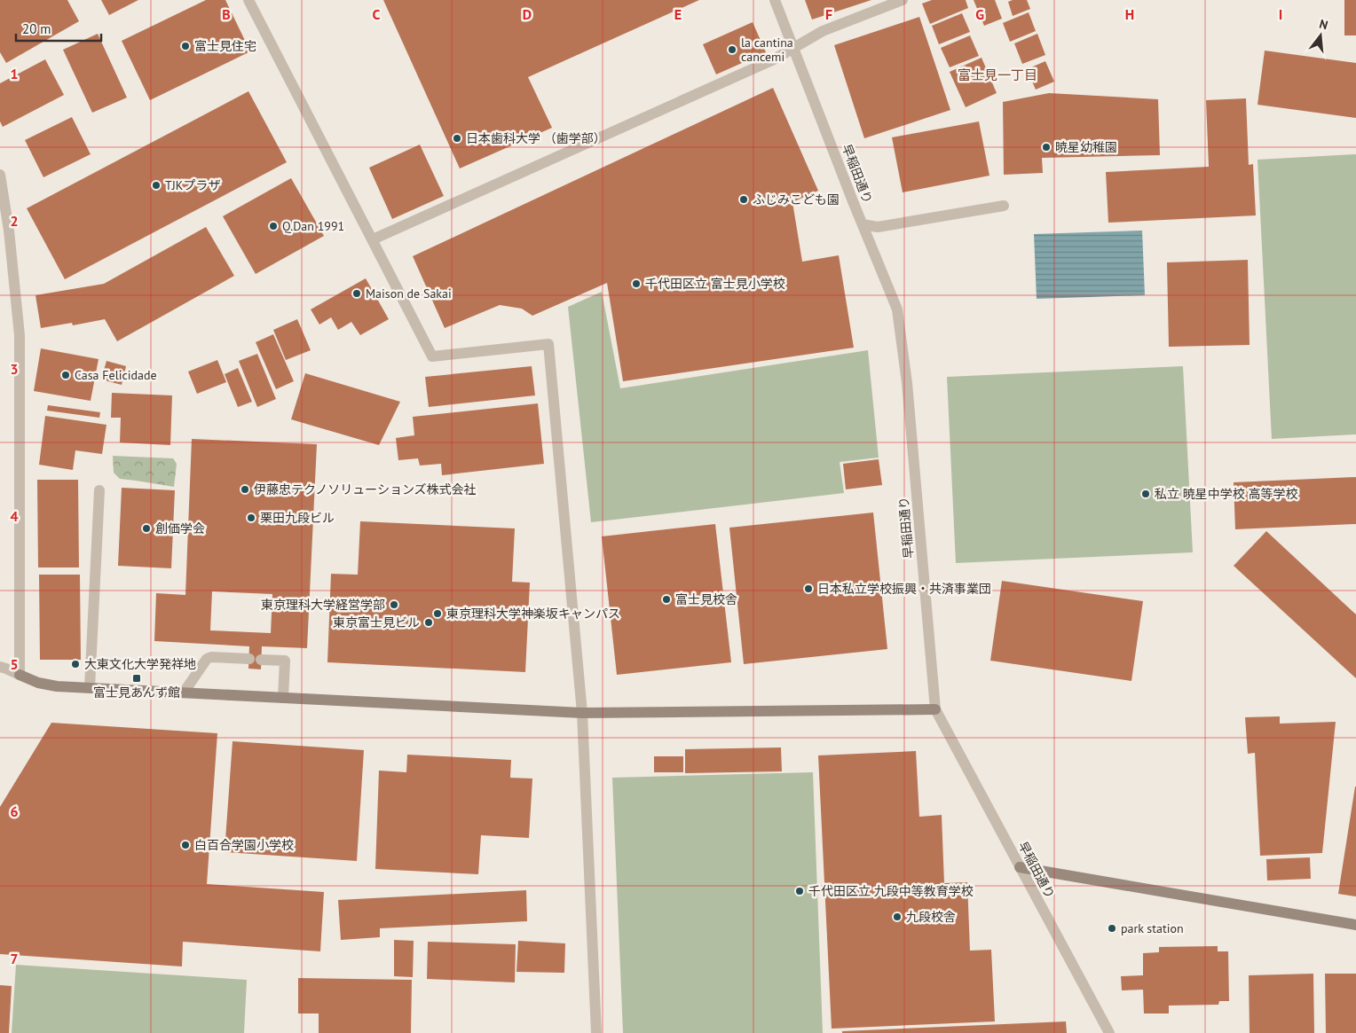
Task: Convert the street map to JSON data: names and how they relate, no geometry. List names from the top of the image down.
{
  "streets": {
    "street": ["早稲田通り"]
  },
  "districts": ["富士見一丁目"],
  "places": {
    "other": [
      "富士見住宅",
      "la cantina cancemi",
      "日本歯科大学 （歯学部）",
      "暁星幼稚園",
      "TJKプラザ",
      "ふじみこども園",
      "Q.Dan 1991",
      "千代田区立 富士見小学校",
      "Maison de Sakai",
      "Casa Felicidade",
      "伊藤忠テクノソリューションズ株式会社",
      "私立 暁星中学校 高等学校",
      "栗田九段ビル",
      "創価学会",
      "日本私立学校振興・共済事業団",
      "富士見校舎",
      "東京理科大学経営学部",
      "東京理科大学神楽坂キャンパス",
      "東京富士見ビル",
      "大東文化大学発祥地",
      "白百合学園小学校",
      "千代田区立 九段中等教育学校",
      "九段校舎",
      "park station"
    ],
    "transit": ["富士見あんず館"]
  },
  "scale_bar": "20 m",
  "north": "top",
  "grid": {
    "columns": [
      "B",
      "C",
      "D",
      "E",
      "F",
      "G",
      "H",
      "I"
    ],
    "rows": [
      "1",
      "2",
      "3",
      "4",
      "5",
      "6",
      "7"
    ]
  }
}
